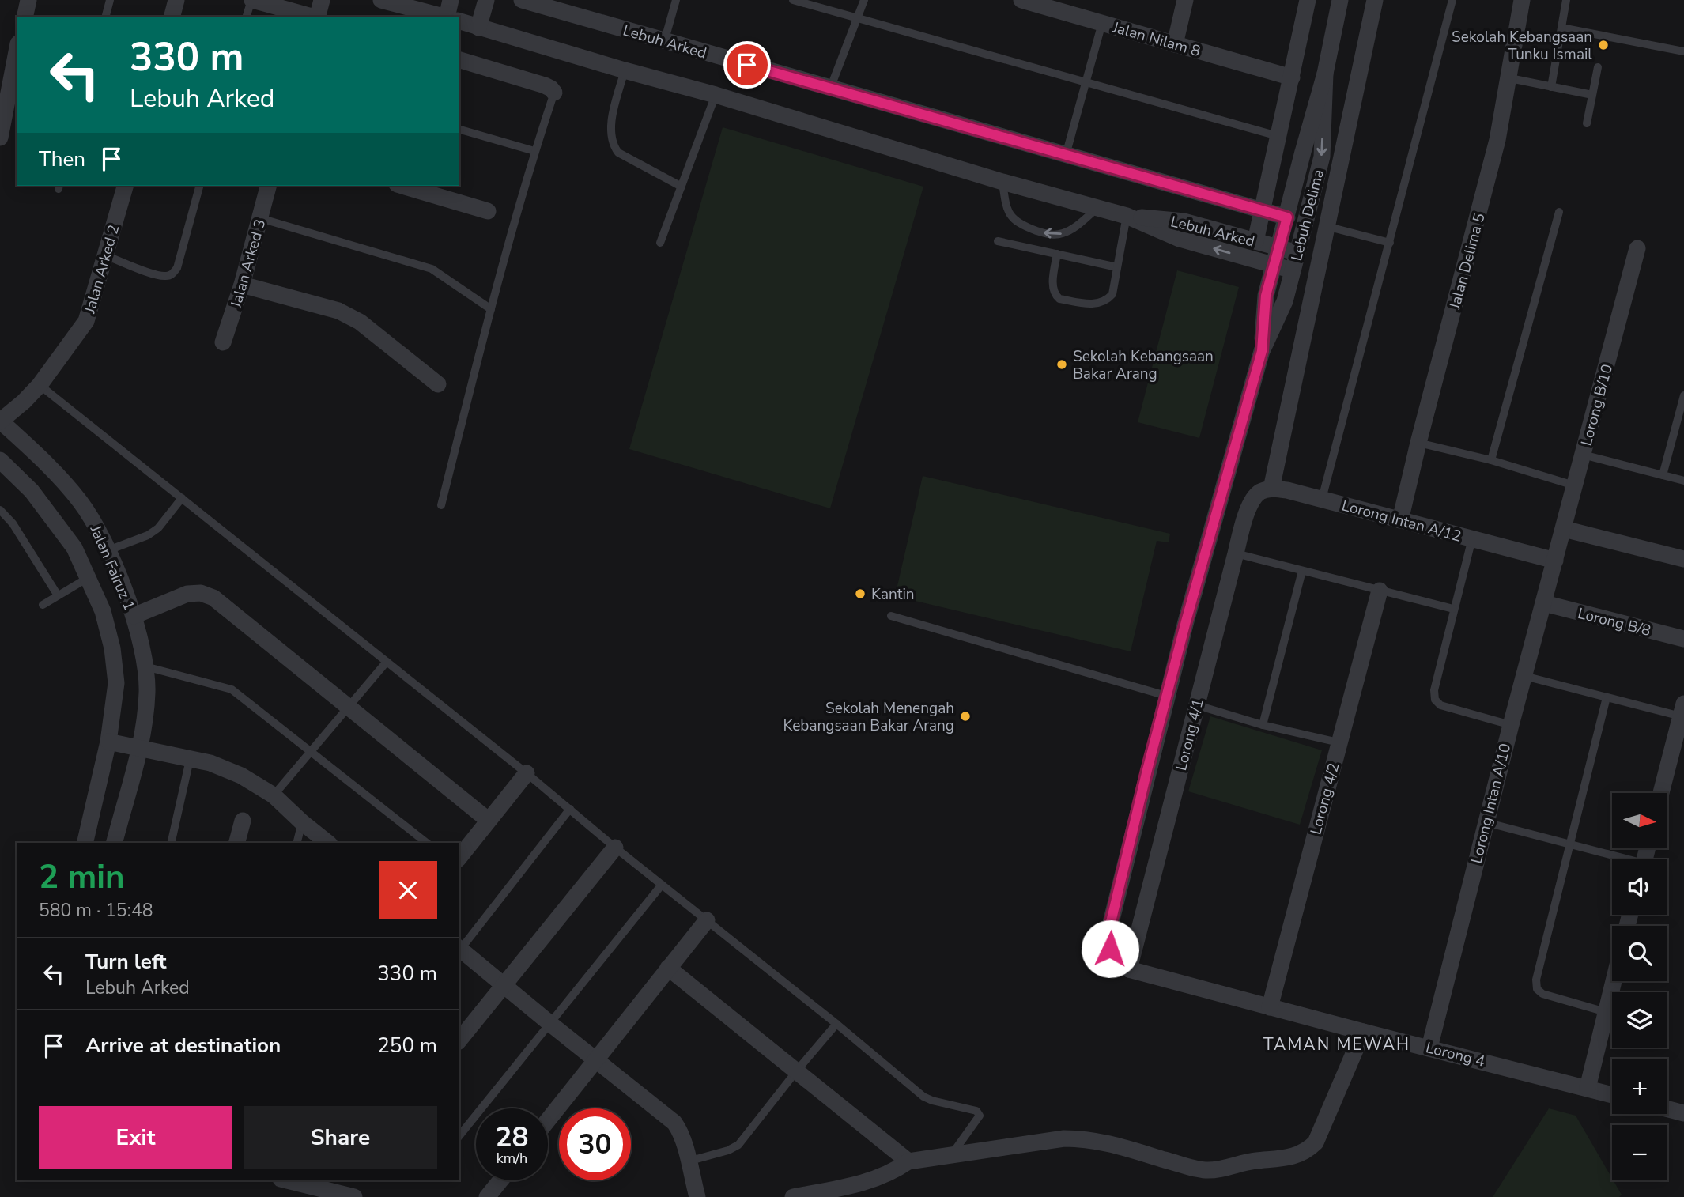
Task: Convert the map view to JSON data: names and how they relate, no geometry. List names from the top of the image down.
{
  "streets": {
    "street": [
      "Jalan Nilam 8",
      "Lebuh Arked",
      "Lebuh Delima",
      "Jalan Delima 5",
      "Jalan Arked 3",
      "Jalan Arked 2",
      "Lorong B/10",
      "Lorong Intan A/12",
      "Jalan Fairuz 1",
      "Lorong B/8",
      "Lorong 4/1",
      "Lorong 4/2",
      "Lorong Intan A/10",
      "Lorong 4"
    ]
  },
  "crossings": [
    ["Lebuh Arked", "Lebuh Delima"],
    ["Lebuh Delima", "Lorong 4/1"],
    ["Lebuh Delima", "Lorong 4"],
    ["Jalan Delima 5", "Lorong Intan A/12"],
    ["Jalan Arked 2", "Jalan Fairuz 1"],
    ["Lorong B/10", "Lorong Intan A/12"],
    ["Lorong B/10", "Lorong Intan A/10"],
    ["Lorong Intan A/12", "Lorong 4/1"],
    ["Lorong Intan A/12", "Lorong Intan A/10"],
    ["Lorong B/8", "Lorong Intan A/10"],
    ["Lorong 4/1", "Lorong 4"],
    ["Lorong 4/2", "Lorong 4"],
    ["Lorong Intan A/10", "Lorong 4"]
  ],
  "districts": ["TAMAN MEWAH"],
  "places": [
    "Sekolah Kebangsaan Tunku Ismail",
    "Sekolah Kebangsaan Bakar Arang",
    "Kantin",
    "Sekolah Menengah Kebangsaan Bakar Arang"
  ],
  "north": "right",
  "page": {
    "turn": ["330 m", "Lebuh Arked"],
    "then": "Then",
    "map_buttons": ["+", "−"],
    "heading": ["2 min", "580 m · 15:48"],
    "list": [
      {
        "name": "Turn left",
        "note": "Lebuh Arked",
        "value": "330 m"
      },
      {
        "name": "Arrive at destination",
        "value": "250 m"
      }
    ],
    "buttons": ["Exit", "Share"],
    "speed": "28 km/h",
    "limit": "30"
  }
}
